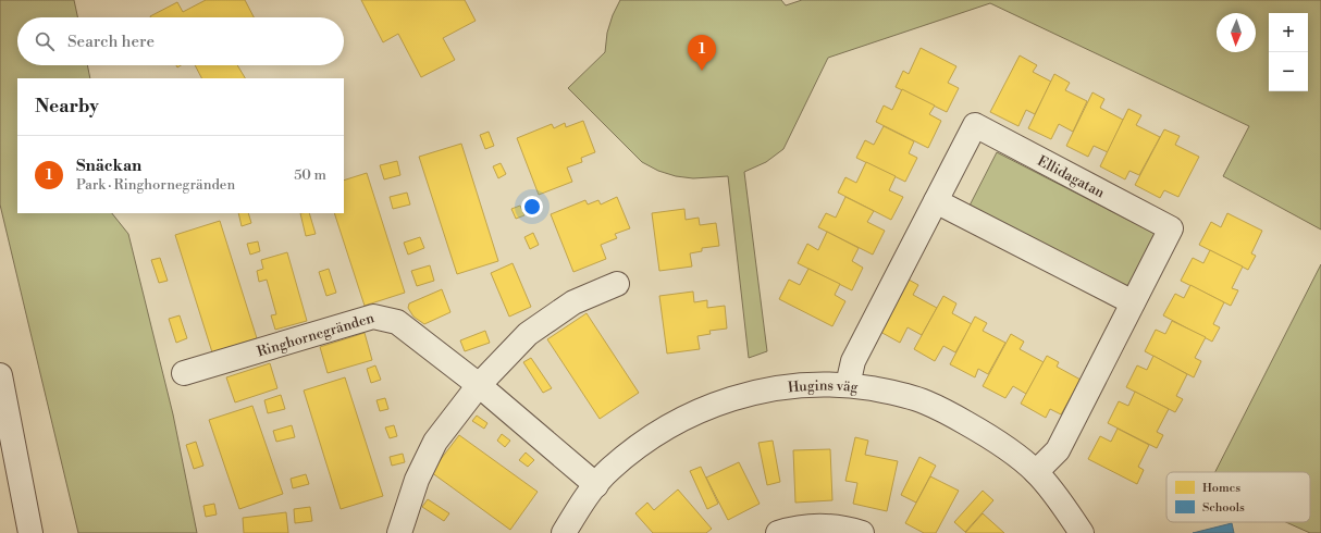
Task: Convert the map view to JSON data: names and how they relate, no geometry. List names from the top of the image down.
{
  "streets": {
    "street": ["Ellidagatan", "Ringhornegränden", "Hugins väg"]
  },
  "crossings": [
    ["Ellidagatan", "Hugins väg"],
    ["Ringhornegränden", "Hugins väg"]
  ],
  "legend": ["Homes", "Schools"],
  "north": "bottom",
  "page": {
    "map_buttons": ["+", "−"],
    "search": "Search here",
    "pins": "1",
    "heading": "Nearby",
    "list": [
      {
        "mark": "1",
        "name": "Snäckan",
        "note": "Park · Ringhornegränden",
        "value": "50 m"
      }
    ]
  }
}
